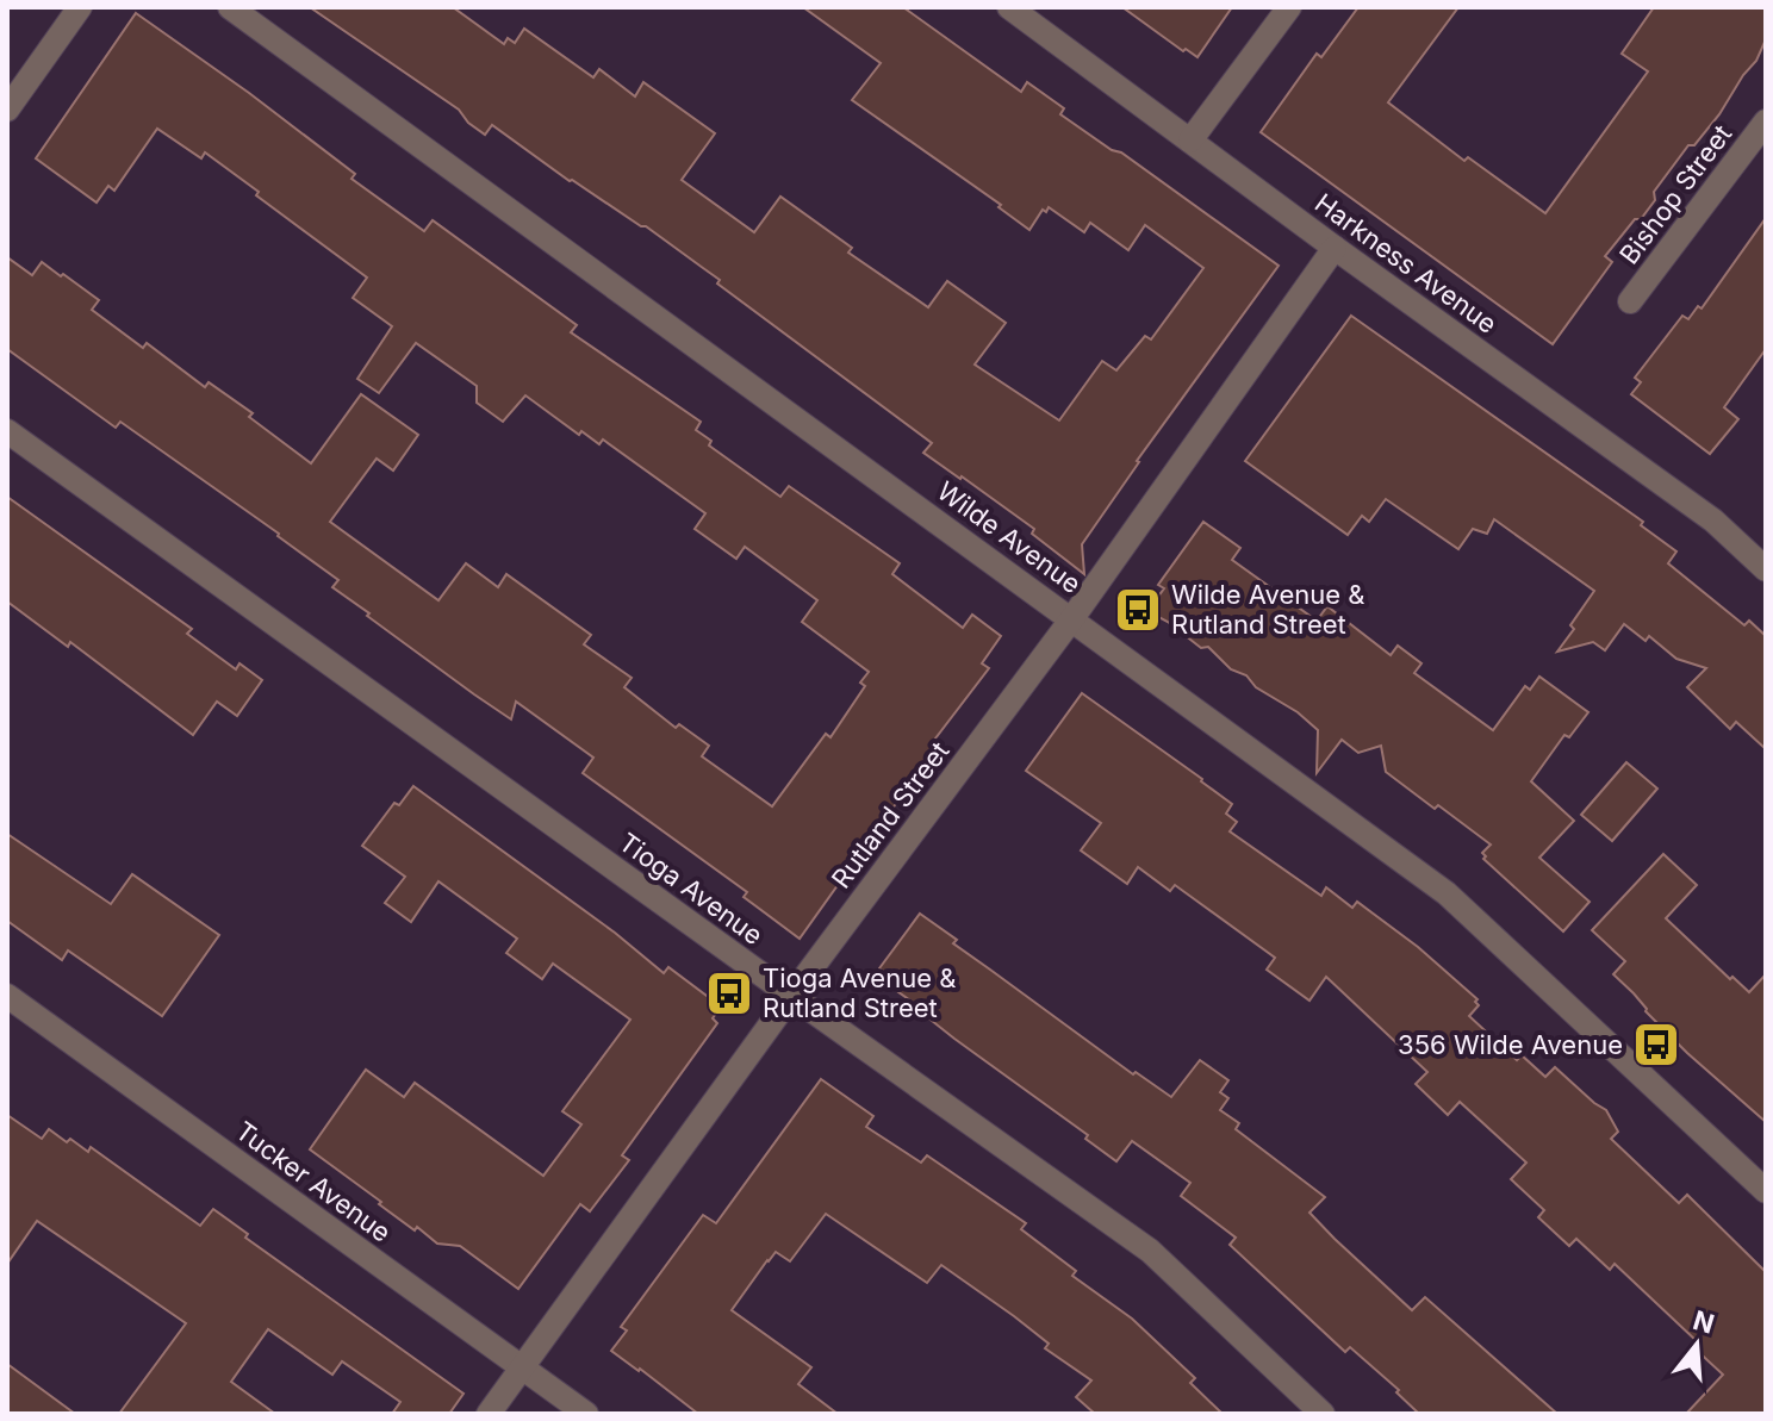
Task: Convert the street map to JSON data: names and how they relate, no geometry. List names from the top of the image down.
{
  "streets": {
    "street": [
      "Bishop Street",
      "Harkness Avenue",
      "Wilde Avenue",
      "Rutland Street",
      "Tioga Avenue",
      "Tucker Avenue"
    ]
  },
  "crossings": [
    ["Harkness Avenue", "Rutland Street"],
    ["Wilde Avenue", "Rutland Street"],
    ["Rutland Street", "Tioga Avenue"],
    ["Rutland Street", "Tucker Avenue"]
  ],
  "places": {
    "bus stop": ["Wilde Avenue & Rutland Street", "Tioga Avenue & Rutland Street", "356 Wilde Avenue"]
  },
  "north": "top"
}
